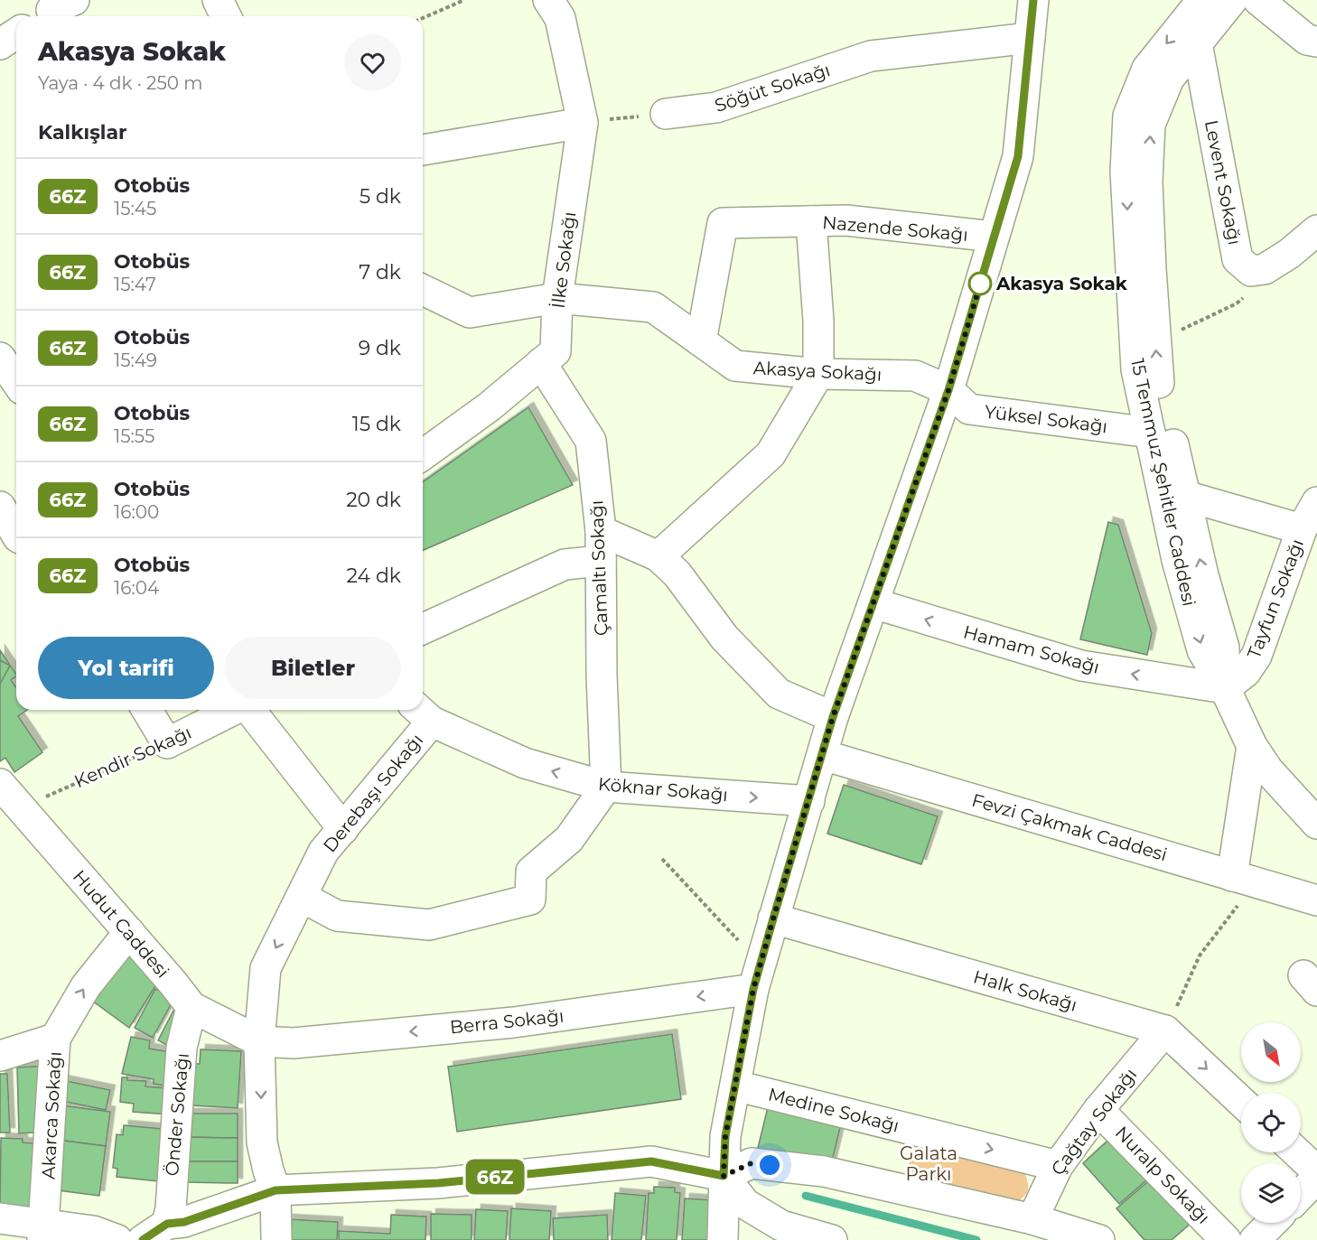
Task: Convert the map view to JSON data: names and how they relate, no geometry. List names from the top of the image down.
{
  "streets": {
    "street": [
      "Söğüt Sokağı",
      "Levent Sokağı",
      "Nazende Sokağı",
      "İlke Sokağı",
      "Akasya Sokağı",
      "Yüksel Sokağı",
      "15 Temmuz Şehitler Caddesi",
      "Çamaltı Sokağı",
      "Tayfun Sokağı",
      "Hamam Sokağı",
      "Kendir Sokağı",
      "Köknar Sokağı",
      "Derebaşı Sokağı",
      "Fevzi Çakmak Caddesi",
      "Hudut Caddesi",
      "Halk Sokağı",
      "Berra Sokağı",
      "Medine Sokağı",
      "Önder Sokağı",
      "Akarca Sokağı",
      "Çağtay Sokağı",
      "Nuralp Sokağı"
    ]
  },
  "crossings": [
    ["Levent Sokağı", "15 Temmuz Şehitler Caddesi"],
    ["Nazende Sokağı", "Akasya Sokağı"],
    ["İlke Sokağı", "Akasya Sokağı"],
    ["İlke Sokağı", "Çamaltı Sokağı"],
    ["Akasya Sokağı", "Yüksel Sokağı"],
    ["Yüksel Sokağı", "15 Temmuz Şehitler Caddesi"],
    ["15 Temmuz Şehitler Caddesi", "Tayfun Sokağı"],
    ["15 Temmuz Şehitler Caddesi", "Hamam Sokağı"],
    ["Çamaltı Sokağı", "Köknar Sokağı"],
    ["Tayfun Sokağı", "Hamam Sokağı"],
    ["Kendir Sokağı", "Hudut Caddesi"],
    ["Köknar Sokağı", "Derebaşı Sokağı"],
    ["Derebaşı Sokağı", "Hudut Caddesi"],
    ["Derebaşı Sokağı", "Berra Sokağı"],
    ["Hudut Caddesi", "Berra Sokağı"],
    ["Hudut Caddesi", "Önder Sokağı"],
    ["Hudut Caddesi", "Akarca Sokağı"],
    ["Halk Sokağı", "Çağtay Sokağı"],
    ["Medine Sokağı", "Çağtay Sokağı"],
    ["Çağtay Sokağı", "Nuralp Sokağı"]
  ],
  "one_way": ["Hamam Sokağı", "Derebaşı Sokağı", "Akarca Sokağı"],
  "parks": ["Galata Parkı"],
  "places": ["Akasya Sokak"],
  "lines": ["bus line 66Z"],
  "north": "bottom right",
  "page": {
    "on_map": "66Z",
    "heading": [
      ["Akasya Sokak", "Yaya · 4 dk · 250 m"],
      "Kalkışlar"
    ],
    "list": [
      {
        "mark": "66Z",
        "name": "Otobüs",
        "note": "15:45",
        "value": "5 dk"
      },
      {
        "mark": "66Z",
        "name": "Otobüs",
        "note": "15:47",
        "value": "7 dk"
      },
      {
        "mark": "66Z",
        "name": "Otobüs",
        "note": "15:49",
        "value": "9 dk"
      },
      {
        "mark": "66Z",
        "name": "Otobüs",
        "note": "15:55",
        "value": "15 dk"
      },
      {
        "mark": "66Z",
        "name": "Otobüs",
        "note": "16:00",
        "value": "20 dk"
      },
      {
        "mark": "66Z",
        "name": "Otobüs",
        "note": "16:04",
        "value": "24 dk"
      }
    ],
    "buttons": ["Yol tarifi", "Biletler"]
  }
}
